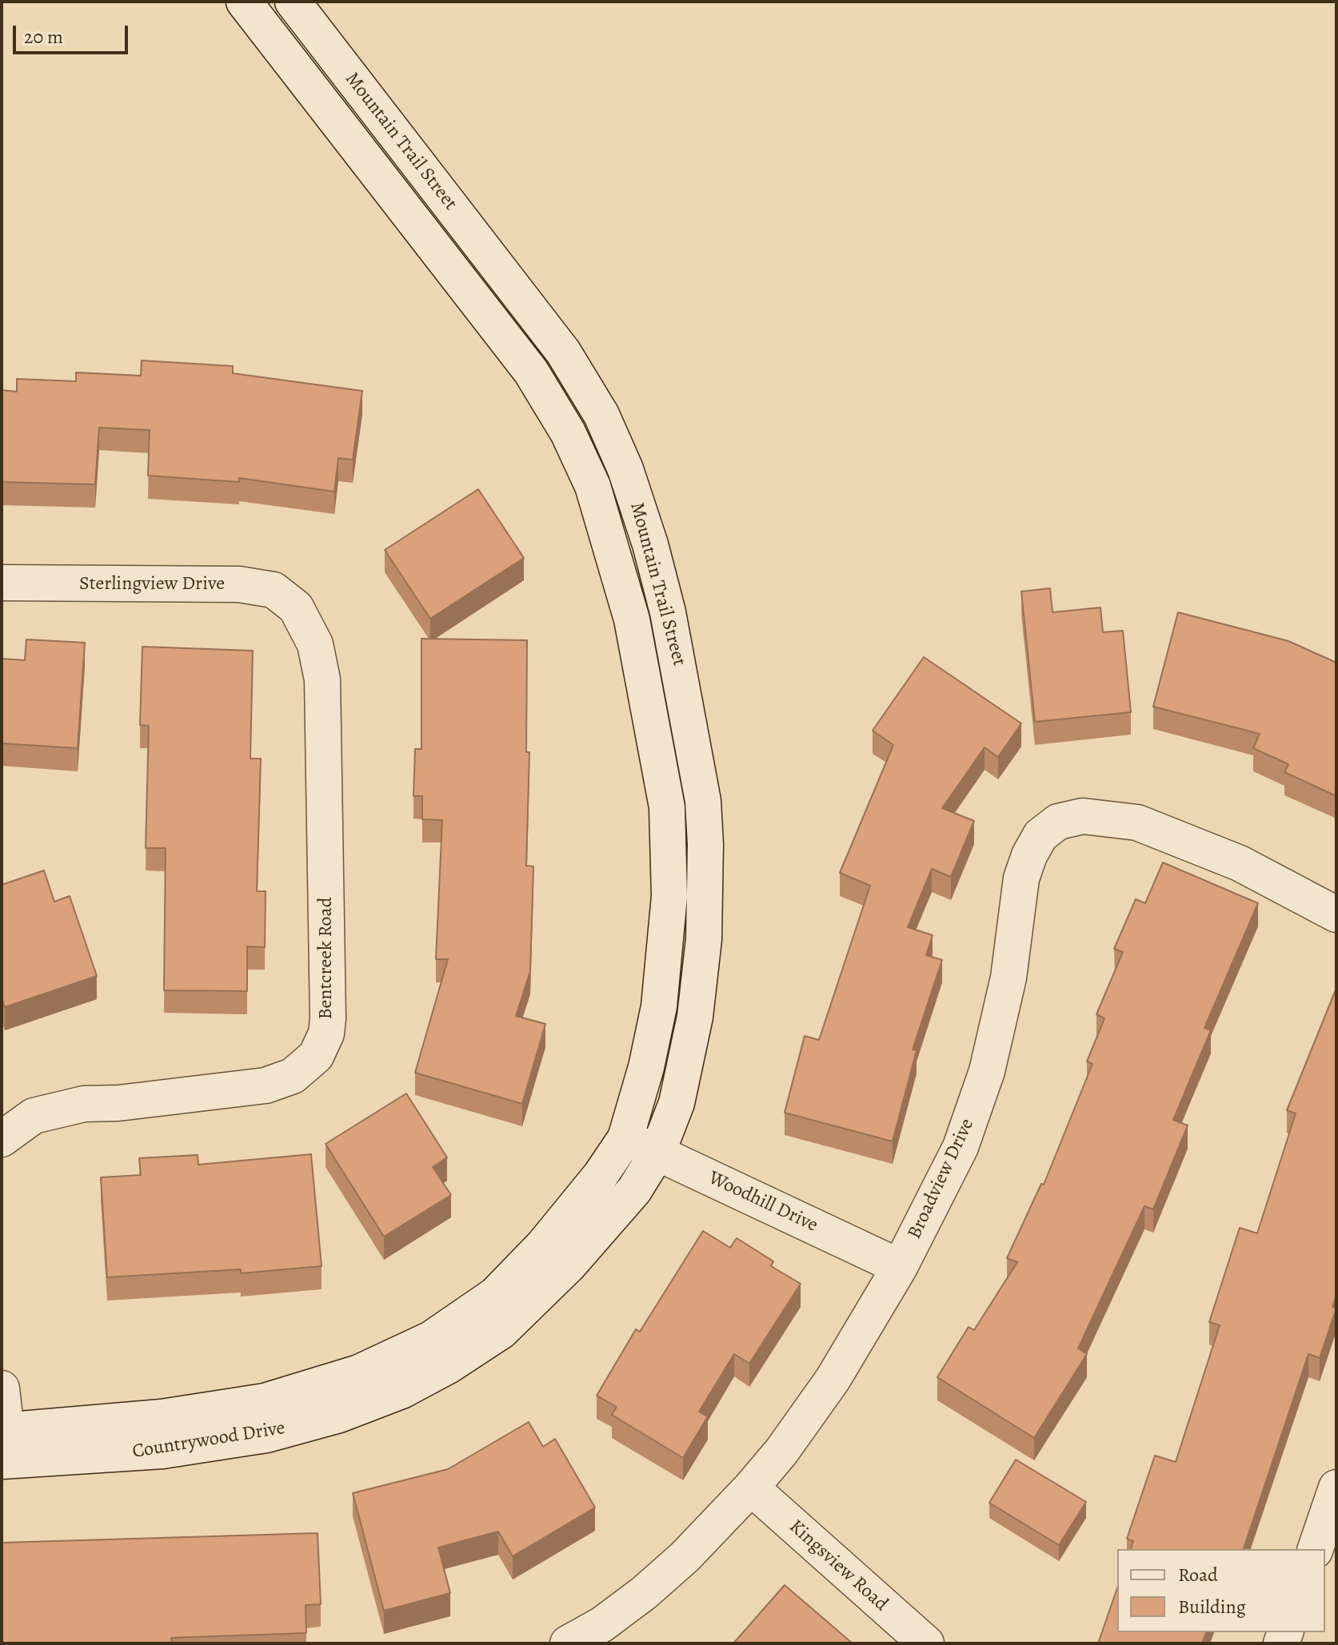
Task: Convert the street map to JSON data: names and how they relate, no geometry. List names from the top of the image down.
{
  "streets": {
    "street": [
      "Mountain Trail Street",
      "Sterlingview Drive",
      "Bentcreek Road",
      "Broadview Drive",
      "Woodhill Drive",
      "Countrywood Drive",
      "Kingsview Road"
    ]
  },
  "crossings": [
    ["Mountain Trail Street", "Woodhill Drive"],
    ["Mountain Trail Street", "Countrywood Drive"],
    ["Sterlingview Drive", "Bentcreek Road"],
    ["Broadview Drive", "Woodhill Drive"],
    ["Broadview Drive", "Kingsview Road"],
    ["Woodhill Drive", "Countrywood Drive"]
  ],
  "legend": ["Road", "Building"],
  "scale_bar": "20 m"
}
